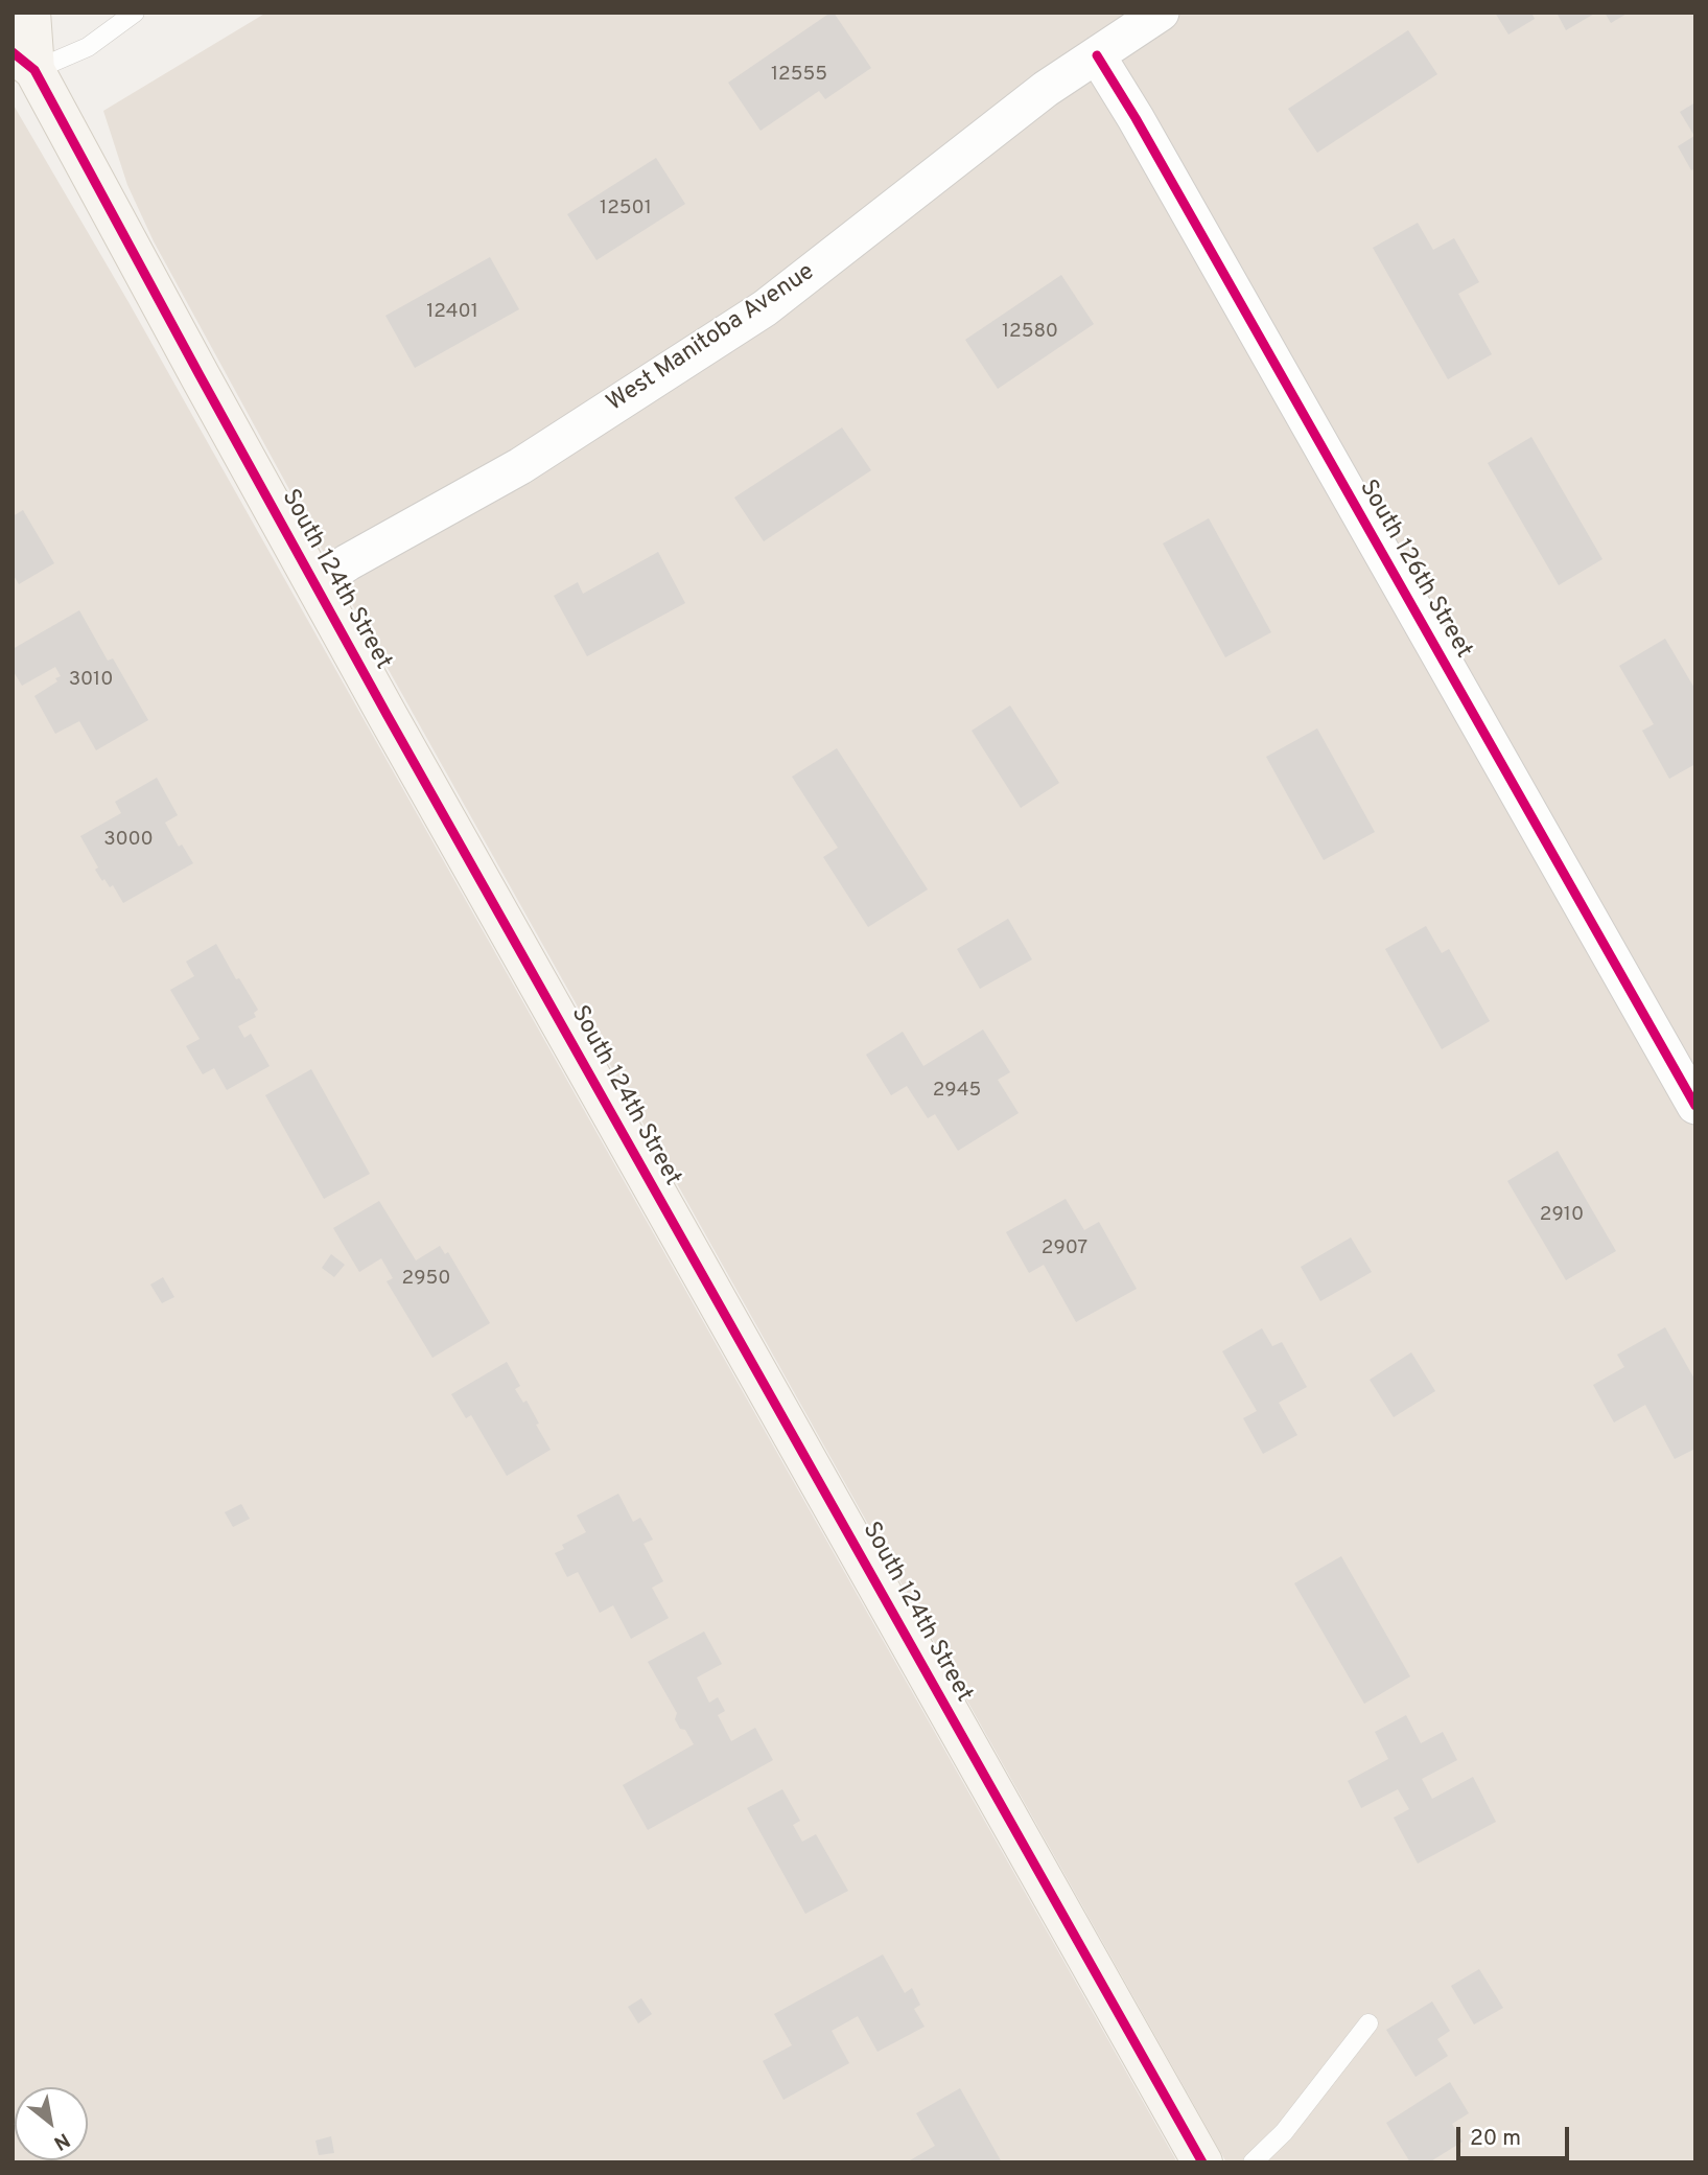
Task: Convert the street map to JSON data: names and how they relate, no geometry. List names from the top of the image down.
{
  "streets": {
    "street": ["West Manitoba Avenue", "South 126th Street", "South 124th Street"]
  },
  "crossings": [
    ["West Manitoba Avenue", "South 126th Street"],
    ["West Manitoba Avenue", "South 124th Street"]
  ],
  "house_numbers": [
    "12555",
    "12501",
    "12401",
    "12580",
    "3010",
    "3000",
    "2945",
    "2910",
    "2907",
    "2950"
  ],
  "scale_bar": "20 m",
  "north": "bottom right"
}
